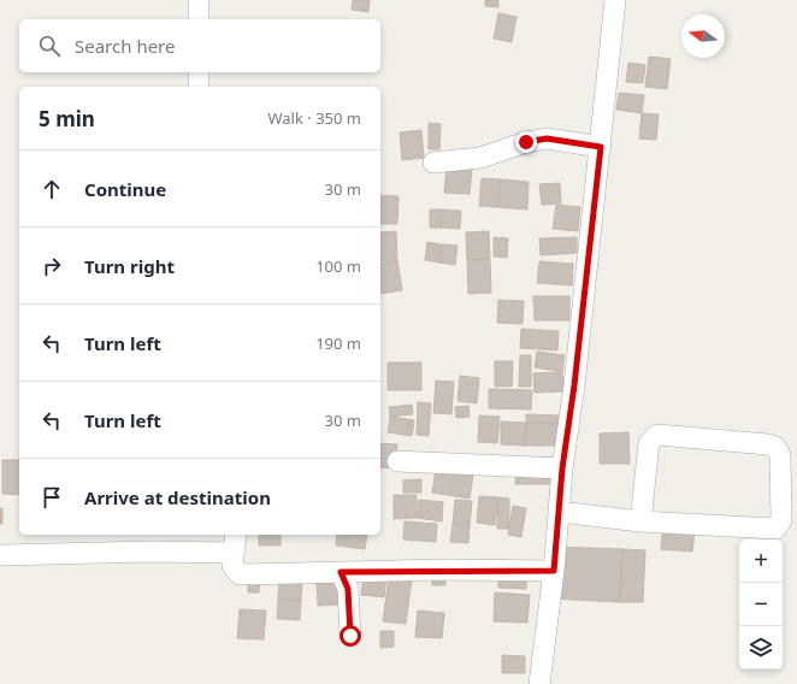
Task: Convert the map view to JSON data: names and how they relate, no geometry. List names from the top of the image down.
{
  "north": "left",
  "page": {
    "search": "Search here",
    "heading": ["5 min", "Walk · 350 m"],
    "list": [
      ["Continue", "30 m"],
      ["Turn right", "100 m"],
      ["Turn left", "190 m"],
      ["Turn left", "30 m"],
      "Arrive at destination"
    ],
    "map_buttons": ["+", "−"]
  }
}
